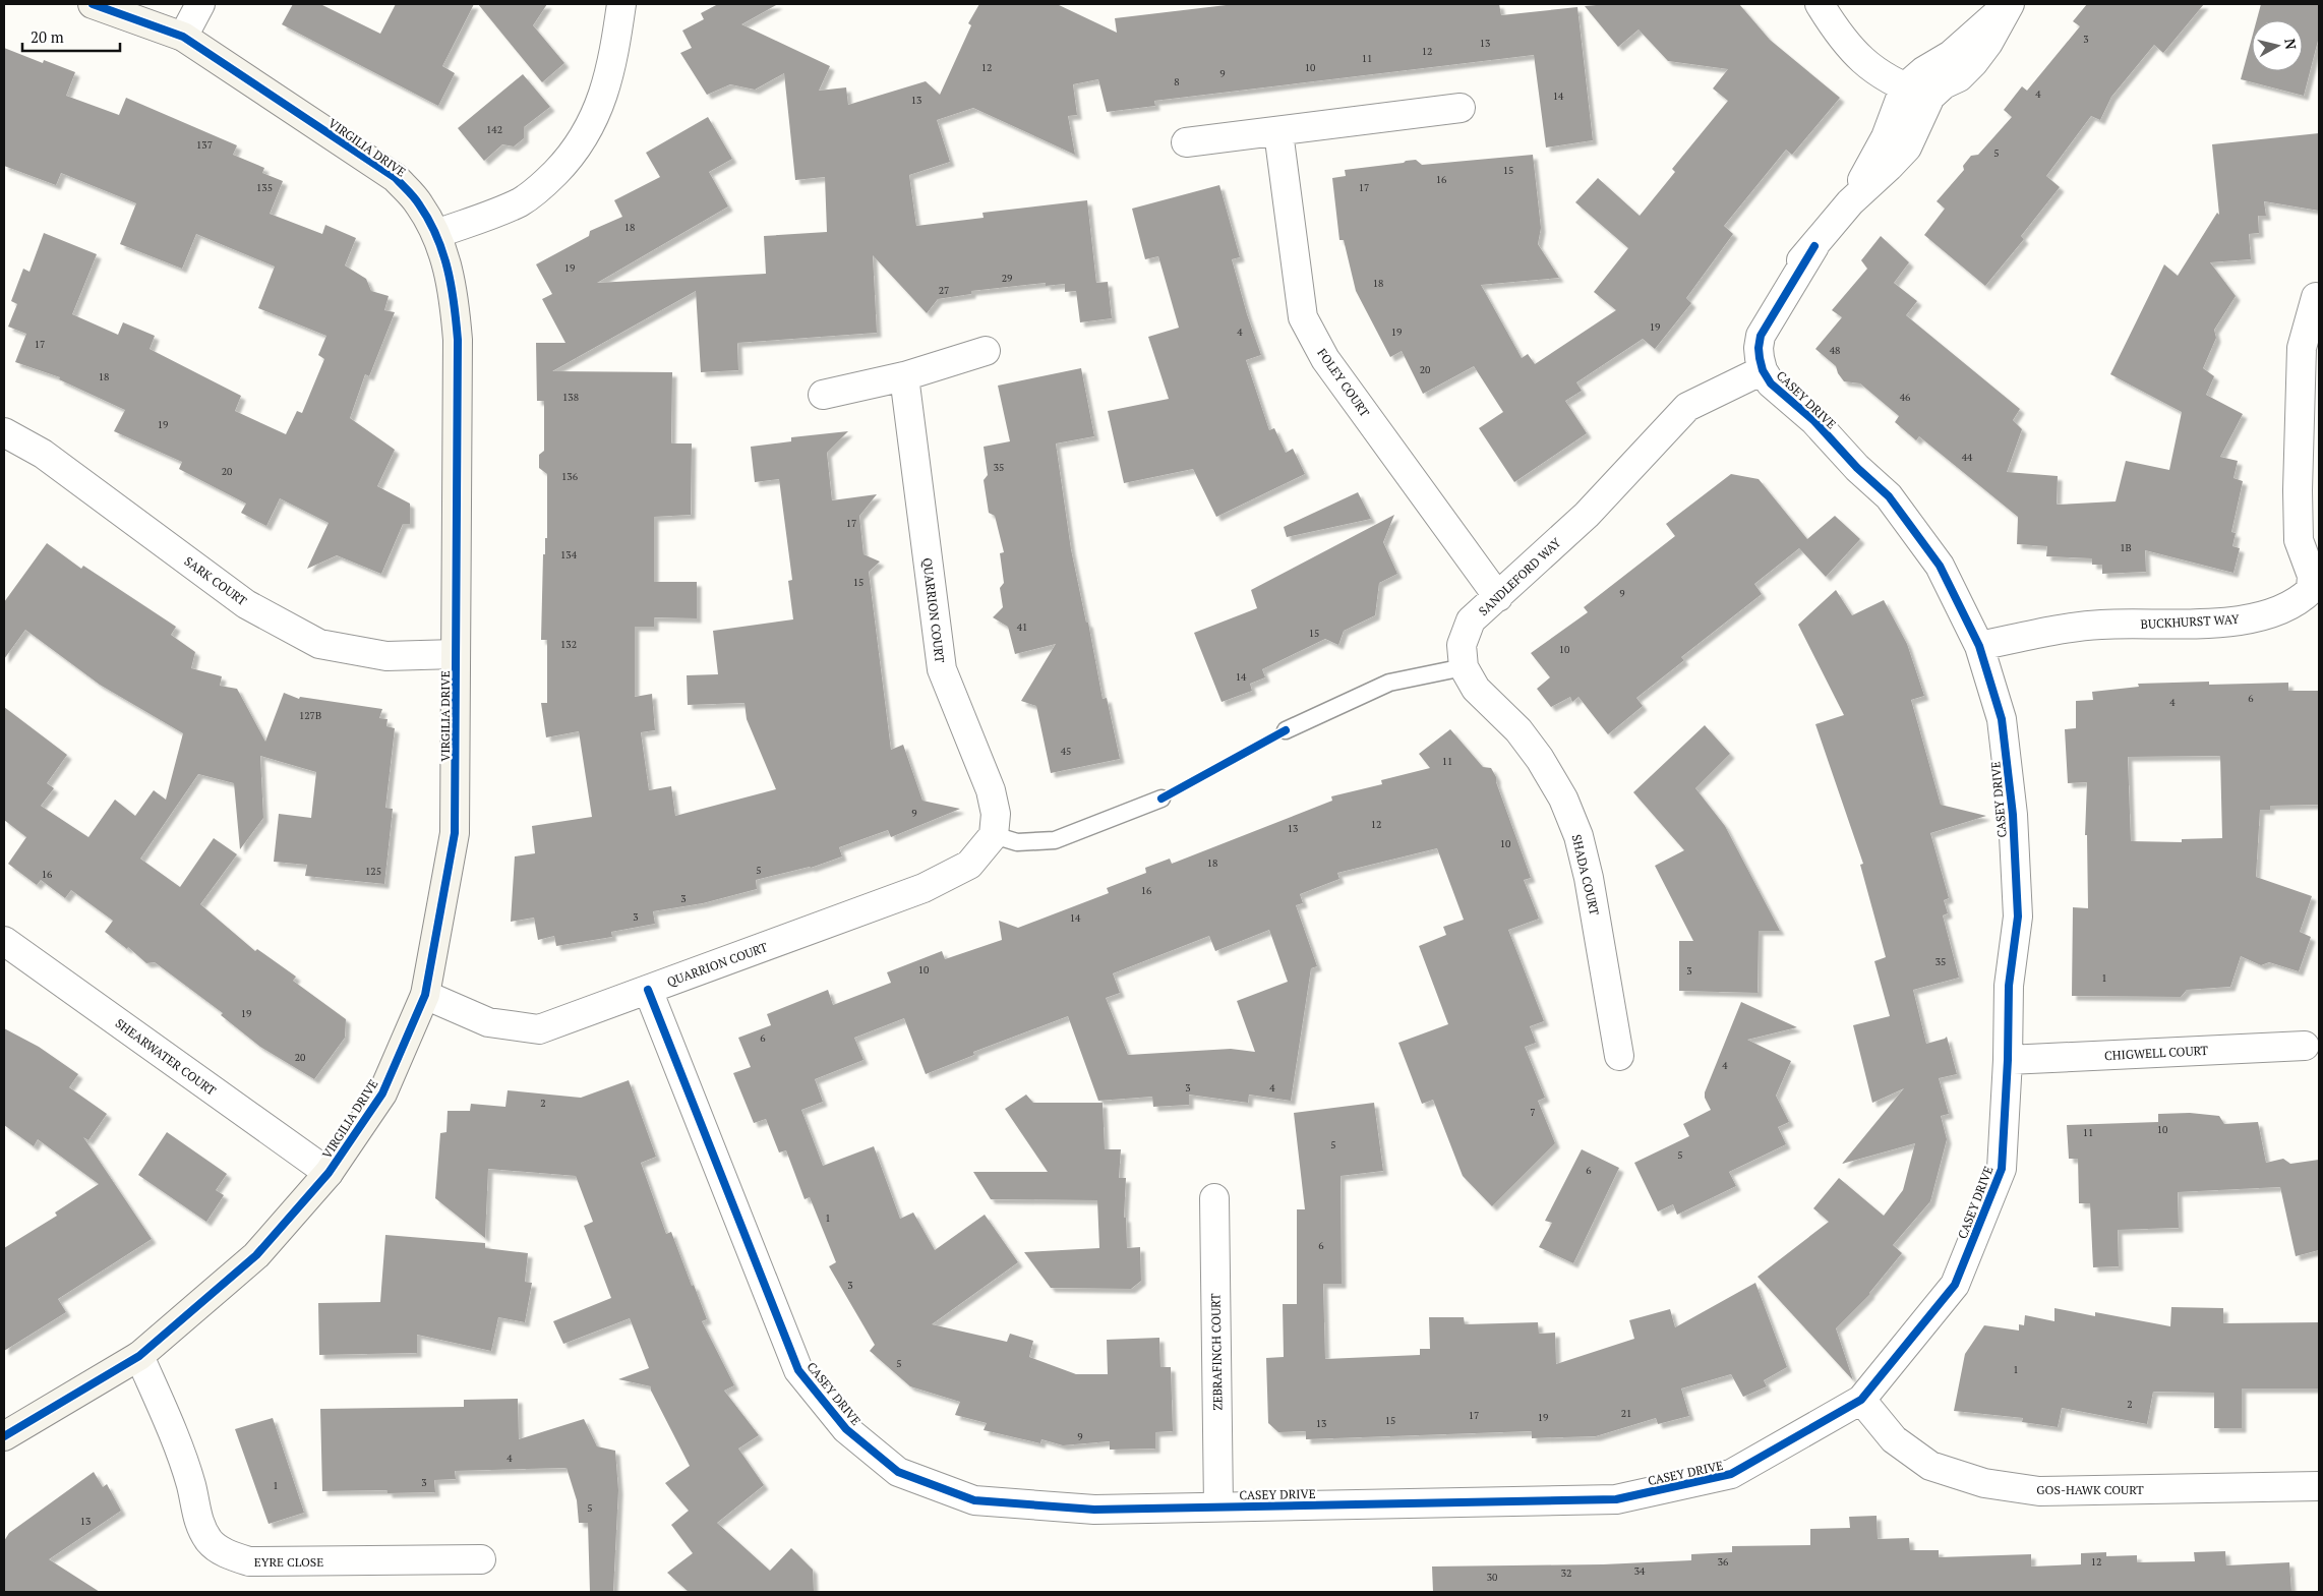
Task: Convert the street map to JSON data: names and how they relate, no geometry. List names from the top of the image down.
{
  "streets": {
    "street": [
      "VIRGILIA DRIVE",
      "FOLEY COURT",
      "CASEY DRIVE",
      "SANDLEFORD WAY",
      "SARK COURT",
      "QUARRION COURT",
      "BUCKHURST WAY",
      "SHADA COURT",
      "CHIGWELL COURT",
      "SHEARWATER COURT",
      "ZEBRAFINCH COURT",
      "GOS-HAWK COURT",
      "EYRE CLOSE"
    ]
  },
  "crossings": [
    ["VIRGILIA DRIVE", "SARK COURT"],
    ["VIRGILIA DRIVE", "QUARRION COURT"],
    ["VIRGILIA DRIVE", "SHEARWATER COURT"],
    ["VIRGILIA DRIVE", "EYRE CLOSE"],
    ["FOLEY COURT", "SANDLEFORD WAY"],
    ["CASEY DRIVE", "SANDLEFORD WAY"],
    ["CASEY DRIVE", "QUARRION COURT"],
    ["CASEY DRIVE", "BUCKHURST WAY"],
    ["CASEY DRIVE", "CHIGWELL COURT"],
    ["CASEY DRIVE", "ZEBRAFINCH COURT"],
    ["CASEY DRIVE", "GOS-HAWK COURT"],
    ["SANDLEFORD WAY", "SHADA COURT"]
  ],
  "house_numbers": [
    "3",
    "13",
    "12",
    "11",
    "12",
    "10",
    "9",
    "8",
    "4",
    "14",
    "13",
    "142",
    "137",
    "5",
    "15",
    "16",
    "135",
    "17",
    "18",
    "19",
    "29",
    "18",
    "27",
    "19",
    "4",
    "19",
    "17",
    "48",
    "20",
    "18",
    "138",
    "46",
    "19",
    "44",
    "35",
    "20",
    "136",
    "17",
    "1B",
    "134",
    "15",
    "9",
    "41",
    "15",
    "132",
    "10",
    "14",
    "6",
    "4",
    "127B",
    "45",
    "11",
    "9",
    "12",
    "13",
    "10",
    "18",
    "5",
    "125",
    "16",
    "16",
    "3",
    "3",
    "14",
    "35",
    "10",
    "3",
    "1",
    "19",
    "6",
    "20",
    "4",
    "3",
    "4",
    "2",
    "7",
    "10",
    "11",
    "5",
    "5",
    "6",
    "1",
    "6",
    "3",
    "5",
    "1",
    "2",
    "21",
    "17",
    "19",
    "15",
    "13",
    "9",
    "4",
    "3",
    "1",
    "5",
    "13",
    "36",
    "12",
    "34",
    "32",
    "30"
  ],
  "scale_bar": "20 m",
  "north": "right"
}
